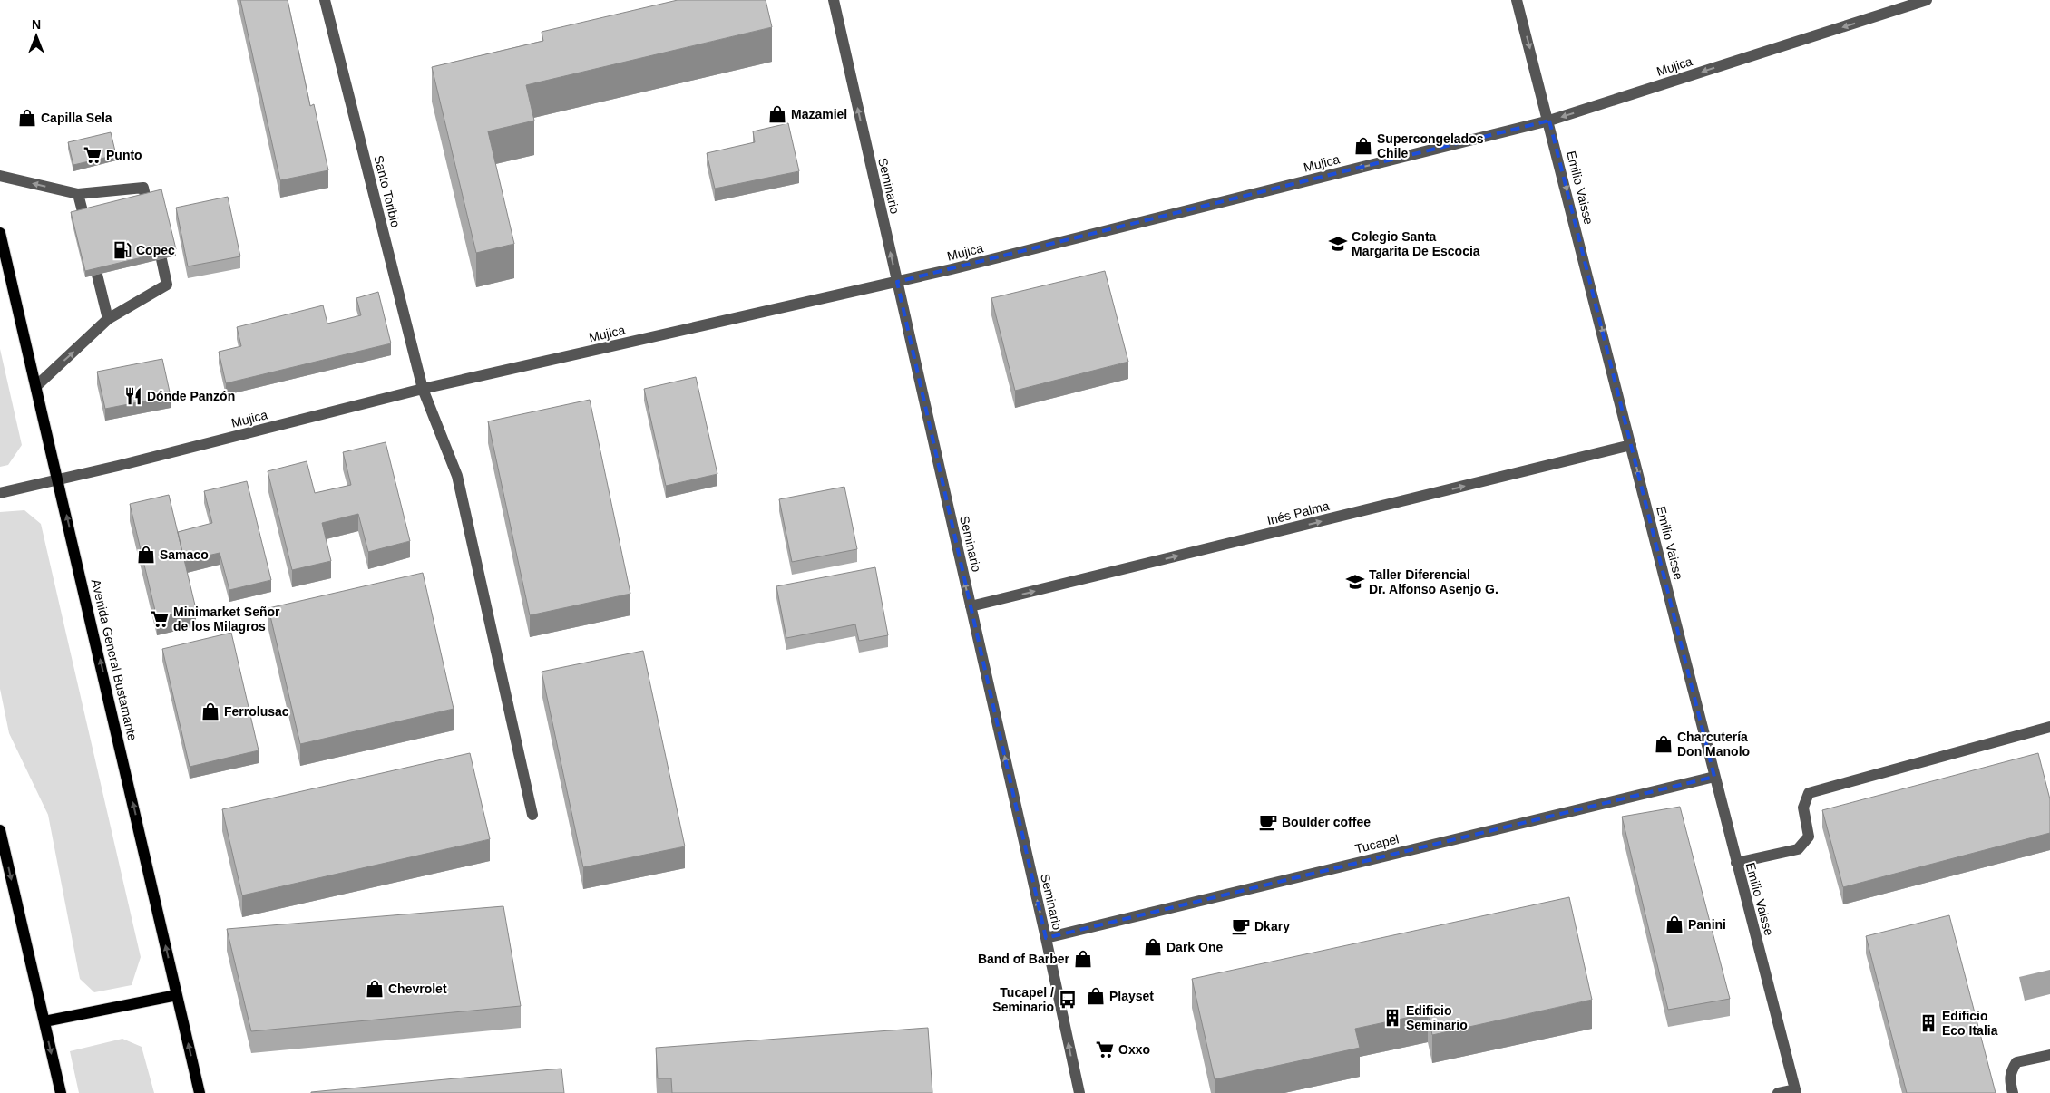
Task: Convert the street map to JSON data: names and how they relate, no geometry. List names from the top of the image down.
{
  "streets": {
    "main road": ["Avenida General Bustamante"],
    "street": [
      "Mujica",
      "Seminario",
      "Emilio Vaisse",
      "Santo Toribio",
      "Inés Palma",
      "Tucapel"
    ]
  },
  "crossings": [
    ["Mujica", "Seminario"],
    ["Mujica", "Emilio Vaisse"],
    ["Mujica", "Santo Toribio"],
    ["Mujica", "Avenida General Bustamante"],
    ["Seminario", "Inés Palma"],
    ["Seminario", "Tucapel"],
    ["Emilio Vaisse", "Inés Palma"],
    ["Emilio Vaisse", "Tucapel"]
  ],
  "one_way": [
    "Mujica",
    "Seminario",
    "Emilio Vaisse",
    "Inés Palma",
    "Avenida General Bustamante"
  ],
  "places": {
    "shop": [
      "Mazamiel",
      "Capilla Sela",
      "Supercongelados Chile",
      "Samaco",
      "Ferrolusac",
      "Charcutería Don Manolo",
      "Panini",
      "Dark One",
      "Band of Barber",
      "Chevrolet",
      "Playset"
    ],
    "supermarket": ["Punto", "Minimarket Señor de los Milagros", "Oxxo"],
    "school or university": ["Colegio Santa Margarita De Escocia", "Taller Diferencial Dr. Alfonso Asenjo G."],
    "fuel station": ["Copec"],
    "restaurant": ["Dónde Panzón"],
    "cafe": ["Boulder coffee", "Dkary"],
    "bus stop": ["Tucapel / Seminario"],
    "building": ["Edificio Seminario", "Edificio Eco Italia"]
  },
  "north": "top"
}
